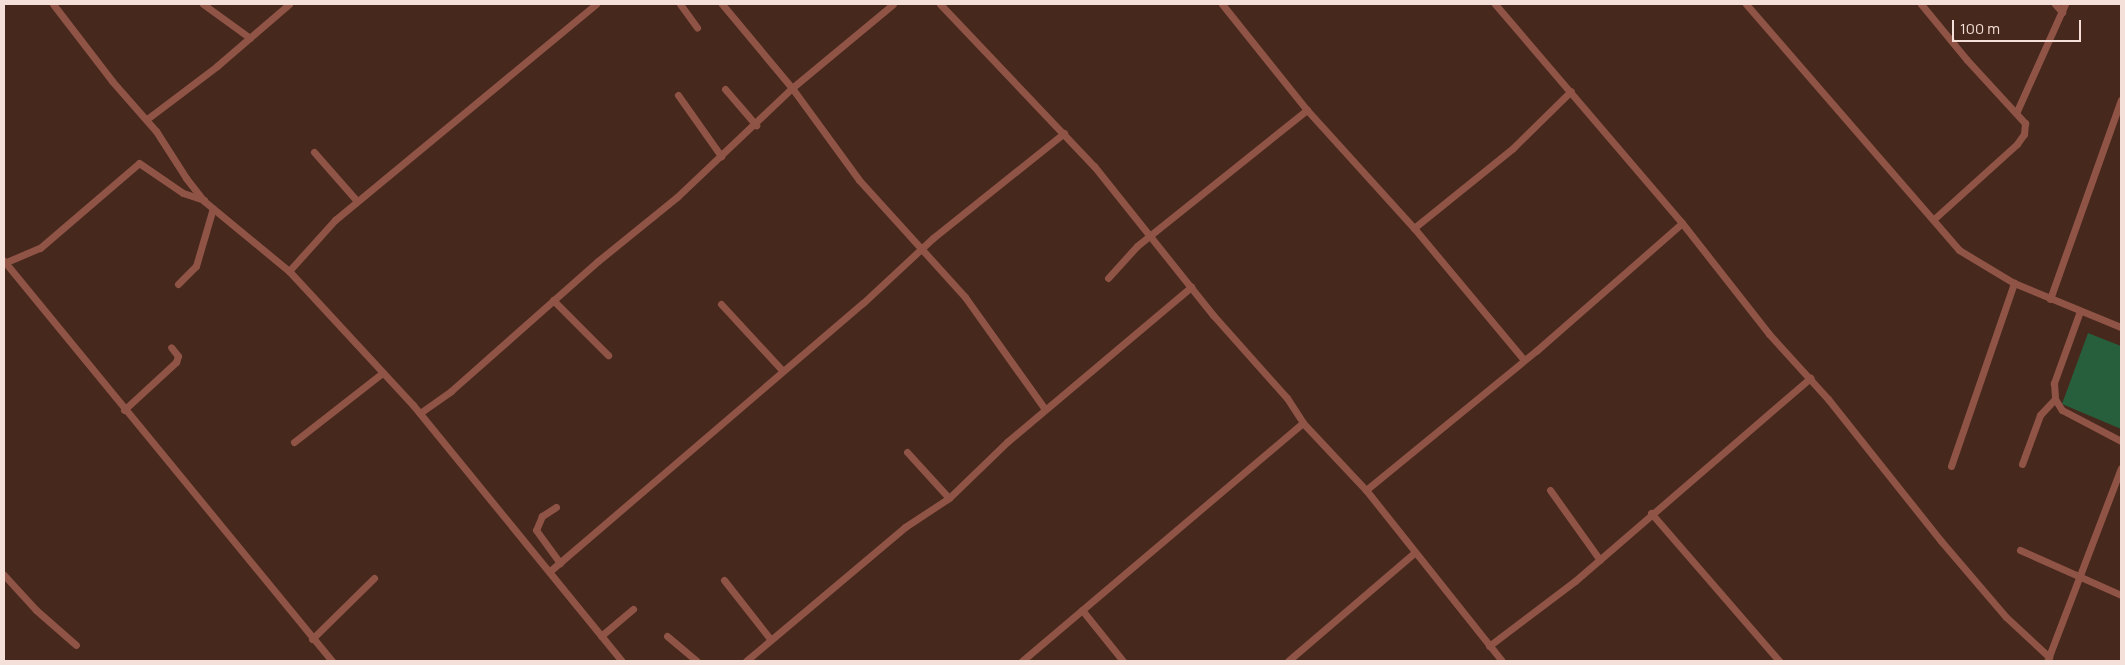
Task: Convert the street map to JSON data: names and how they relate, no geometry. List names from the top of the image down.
{
  "scale_bar": "100 m"
}
